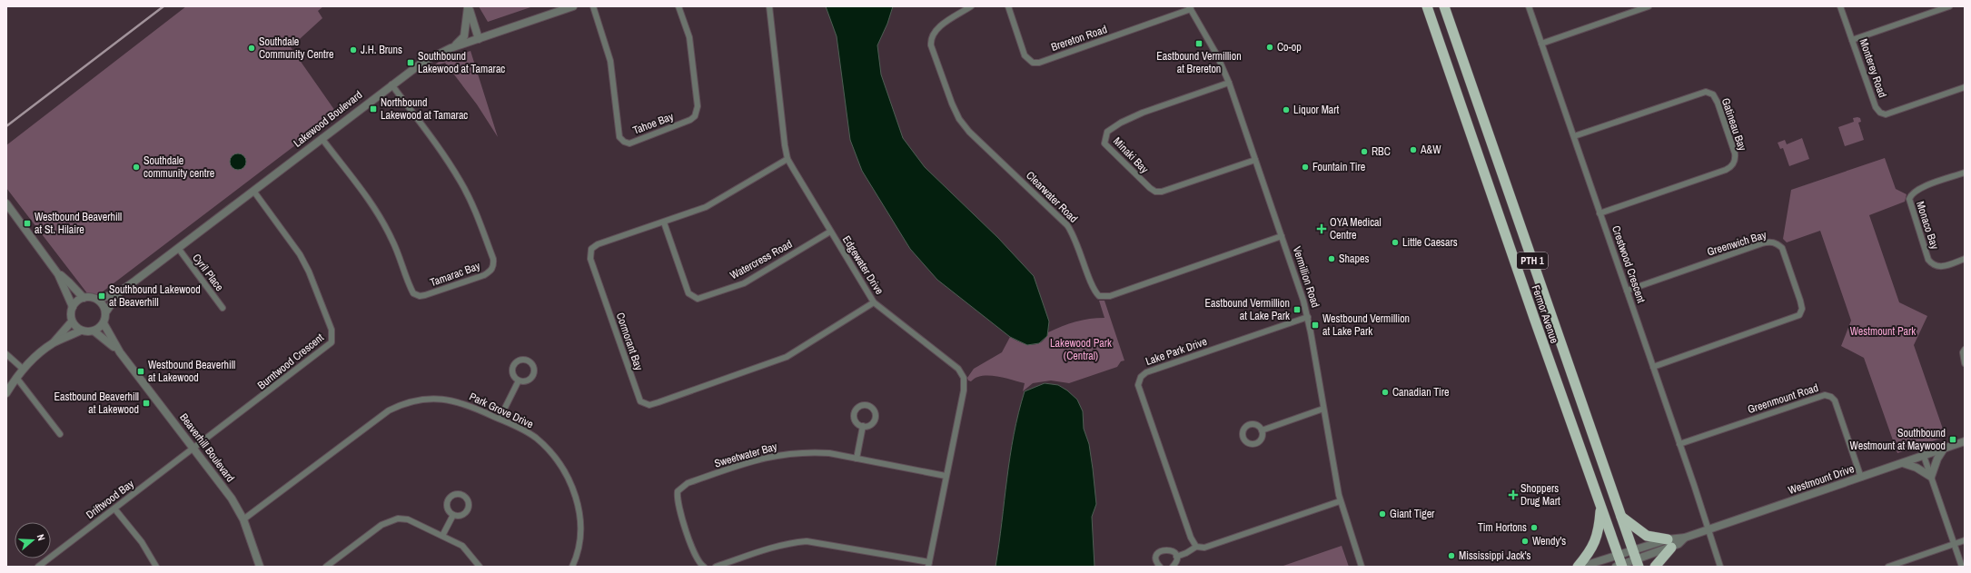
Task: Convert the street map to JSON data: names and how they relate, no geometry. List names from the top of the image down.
{
  "streets": {
    "highway": ["PTH 1", "Fermor Avenue"],
    "street": [
      "Brereton Road",
      "Monterey Road",
      "Lakewood Boulevard",
      "Tahoe Bay",
      "Gatineau Bay",
      "Minaki Bay",
      "Clearwater Road",
      "Monaco Bay",
      "Greenwich Bay",
      "Watercress Road",
      "Crestwood Crescent",
      "Edgewater Drive",
      "Cyril Place",
      "Tamarac Bay",
      "Vermillion Road",
      "Cormorant Bay",
      "Lake Park Drive",
      "Burntwood Crescent",
      "Greenmount Road",
      "Park Grove Drive",
      "Beaverhill Boulevard",
      "Sweetwater Bay",
      "Westmount Drive",
      "Driftwood Bay"
    ]
  },
  "crossings": [
    ["Brereton Road", "Vermillion Road"],
    ["Lakewood Boulevard", "Cyril Place"],
    ["Lakewood Boulevard", "Tamarac Bay"],
    ["Lakewood Boulevard", "Burntwood Crescent"],
    ["Lakewood Boulevard", "Beaverhill Boulevard"],
    ["Gatineau Bay", "Crestwood Crescent"],
    ["Minaki Bay", "Vermillion Road"],
    ["Clearwater Road", "Vermillion Road"],
    ["Greenwich Bay", "Crestwood Crescent"],
    ["Watercress Road", "Edgewater Drive"],
    ["Watercress Road", "Cormorant Bay"],
    ["Crestwood Crescent", "Greenmount Road"],
    ["Crestwood Crescent", "Westmount Drive"],
    ["Edgewater Drive", "Cormorant Bay"],
    ["Edgewater Drive", "Sweetwater Bay"],
    ["Vermillion Road", "Lake Park Drive"],
    ["Fermor Avenue", "Westmount Drive"],
    ["Burntwood Crescent", "Beaverhill Boulevard"],
    ["Burntwood Crescent", "Driftwood Bay"],
    ["Greenmount Road", "Westmount Drive"],
    ["Park Grove Drive", "Beaverhill Boulevard"],
    ["Beaverhill Boulevard", "Driftwood Bay"]
  ],
  "parks": ["Westmount Park", "Lakewood Park (Central)"],
  "places": {
    "transit": [
      "Eastbound Vermillion at Brereton",
      "Southbound Lakewood at Tamarac",
      "Northbound Lakewood at Tamarac",
      "Westbound Beaverhill at St. Hilaire",
      "Southbound Lakewood at Beaverhill",
      "Eastbound Vermillion at Lake Park",
      "Westbound Vermillion at Lake Park",
      "Westbound Beaverhill at Lakewood",
      "Eastbound Beaverhill at Lakewood",
      "Southbound Westmount at Maywood"
    ],
    "other": [
      "Co-op",
      "Southdale Community Centre",
      "J.H. Bruns",
      "Liquor Mart",
      "A&W",
      "RBC",
      "Southdale community centre",
      "Fountain Tire",
      "Little Caesars",
      "Shapes",
      "Canadian Tire",
      "Giant Tiger",
      "Tim Hortons",
      "Wendy's",
      "Mississippi Jack's"
    ],
    "health": ["OYA Medical Centre", "Shoppers Drug Mart"]
  },
  "north": "right"
}
